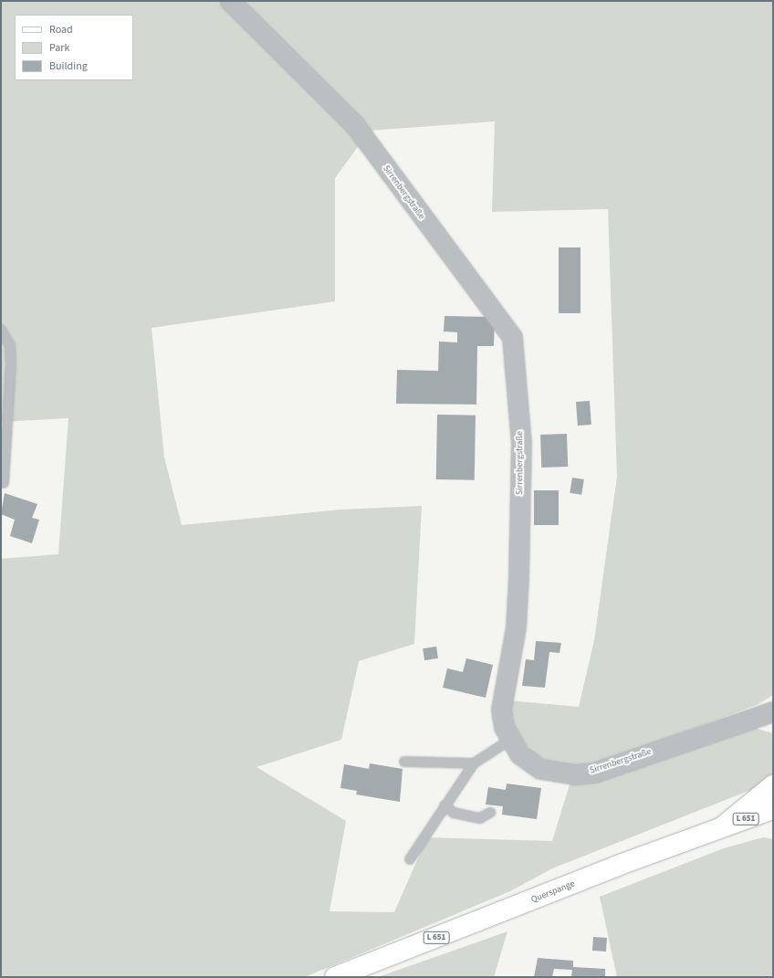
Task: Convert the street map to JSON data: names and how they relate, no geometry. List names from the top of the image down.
{
  "streets": {
    "main road": ["L 651", "Querspange"],
    "street": ["Sirrenbergstraße"]
  },
  "legend": ["Road", "Park", "Building"]
}
